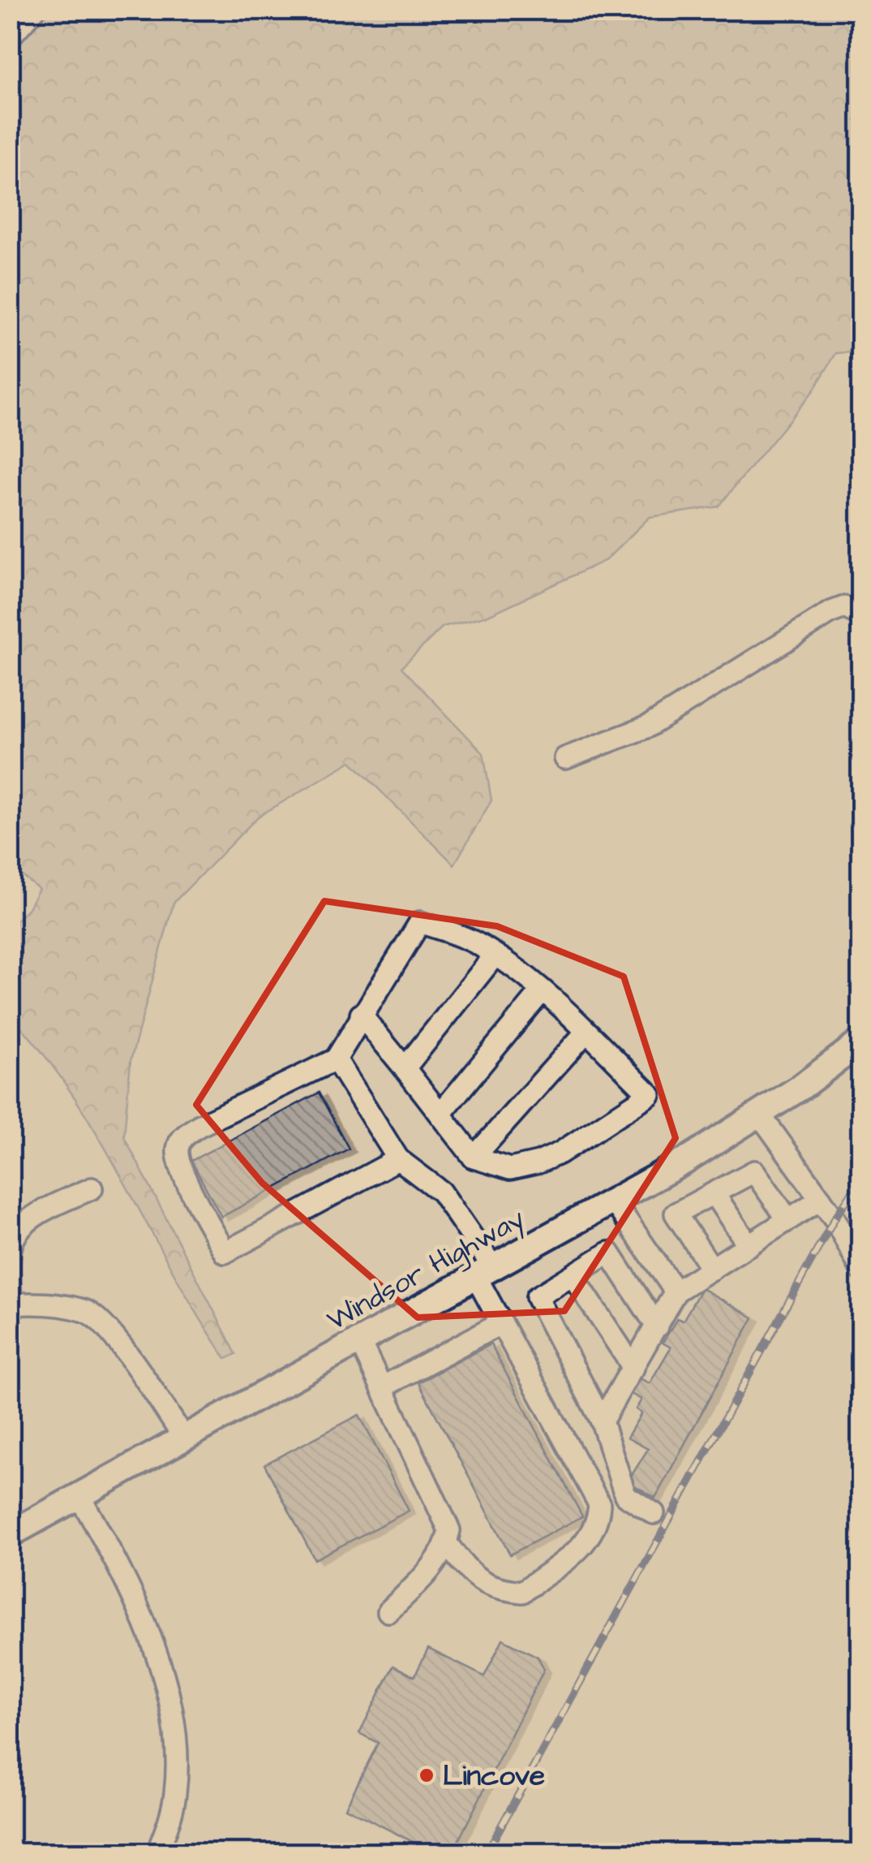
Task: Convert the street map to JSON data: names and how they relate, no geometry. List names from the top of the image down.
{
  "streets": {
    "main road": ["Windsor Highway"]
  },
  "places": ["Lincove"]
}
